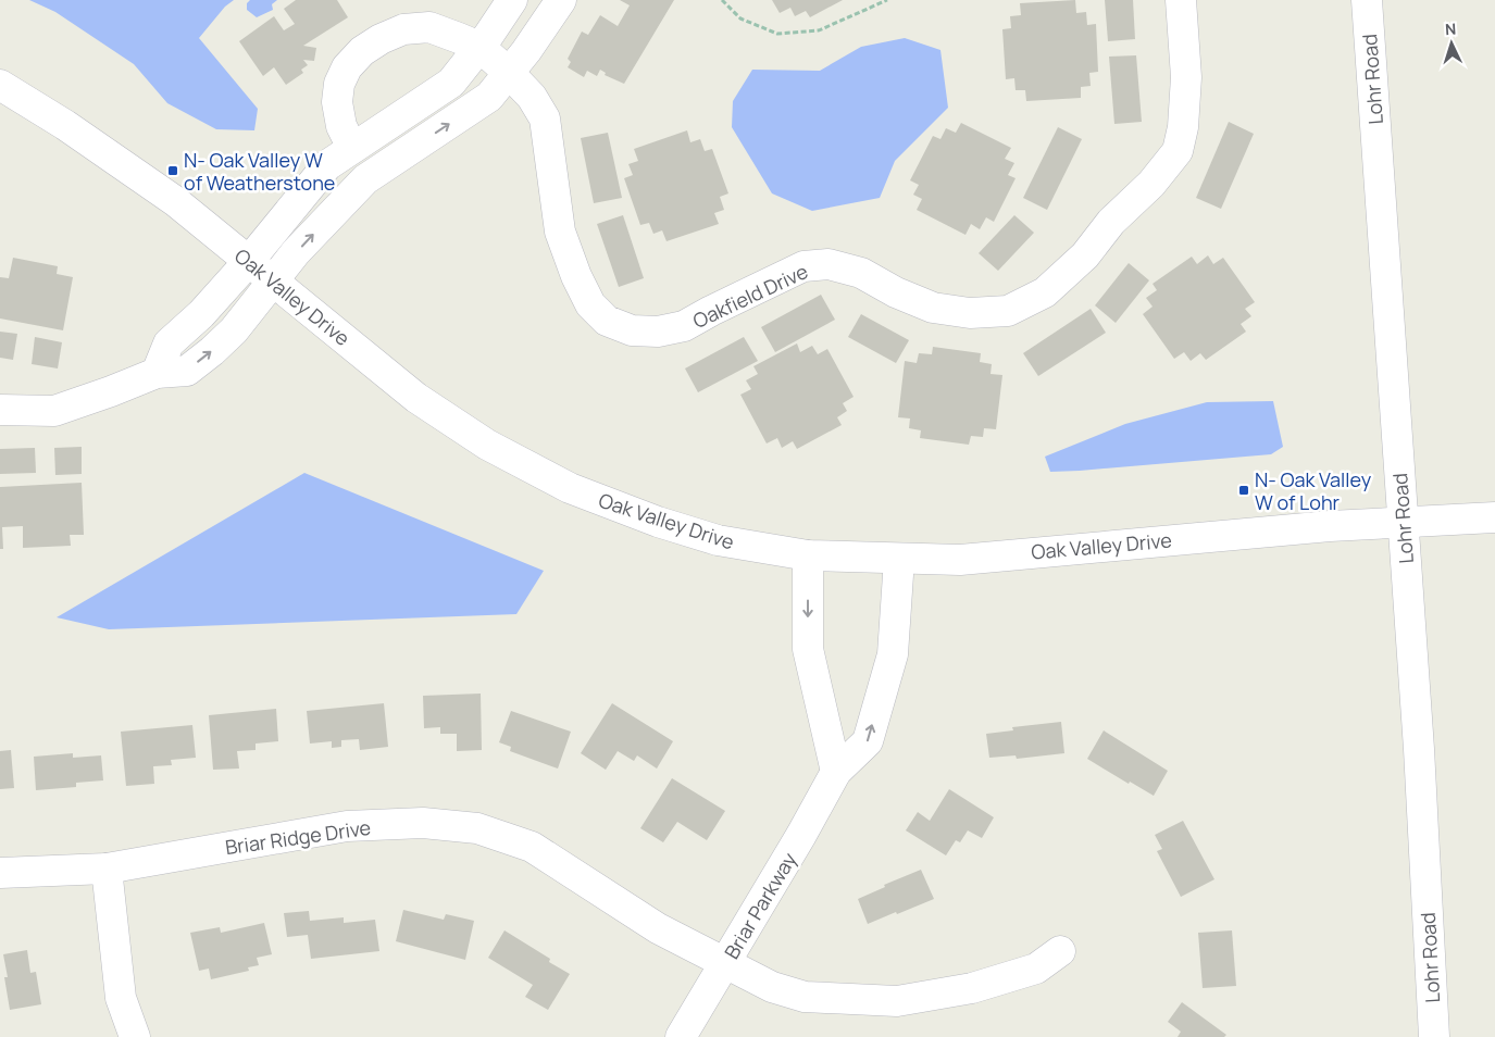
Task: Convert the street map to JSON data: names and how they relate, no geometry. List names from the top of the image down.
{
  "streets": {
    "street": [
      "Lohr Road",
      "Oakfield Drive",
      "Oak Valley Drive",
      "Briar Ridge Drive",
      "Briar Parkway"
    ]
  },
  "crossings": [
    ["Lohr Road", "Oak Valley Drive"],
    ["Oak Valley Drive", "Briar Parkway"],
    ["Briar Ridge Drive", "Briar Parkway"]
  ],
  "places": {
    "transit": ["N- Oak Valley W of Weatherstone", "N- Oak Valley W of Lohr"]
  },
  "north": "top"
}
